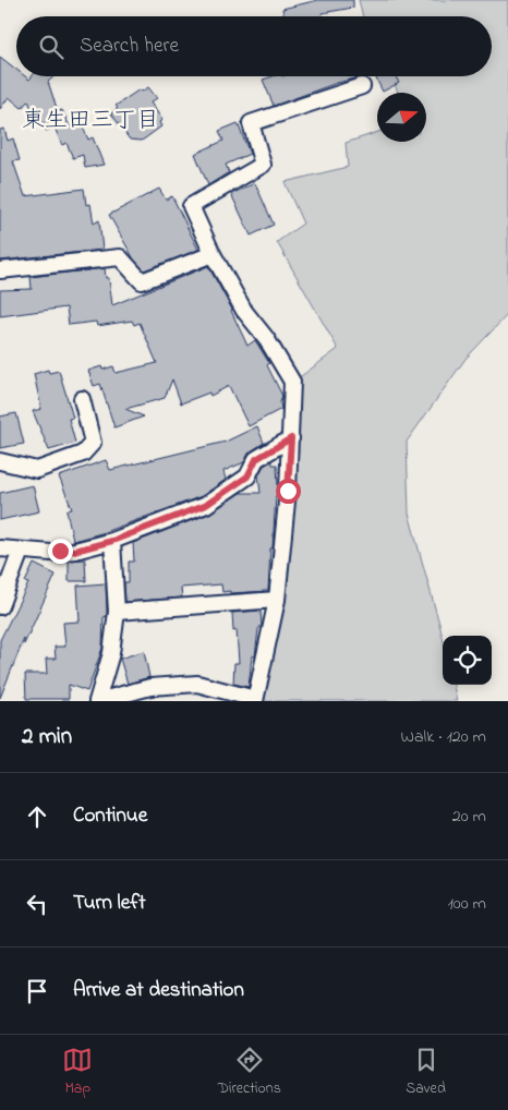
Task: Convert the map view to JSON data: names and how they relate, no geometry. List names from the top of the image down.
{
  "districts": ["東生田三丁目"],
  "north": "right",
  "page": {
    "search": "Search here",
    "heading": ["2 min", "Walk · 120 m"],
    "list": [
      ["Continue", "20 m"],
      ["Turn left", "100 m"],
      "Arrive at destination"
    ],
    "nav": ["Map", "Directions", "Saved"]
  }
}
